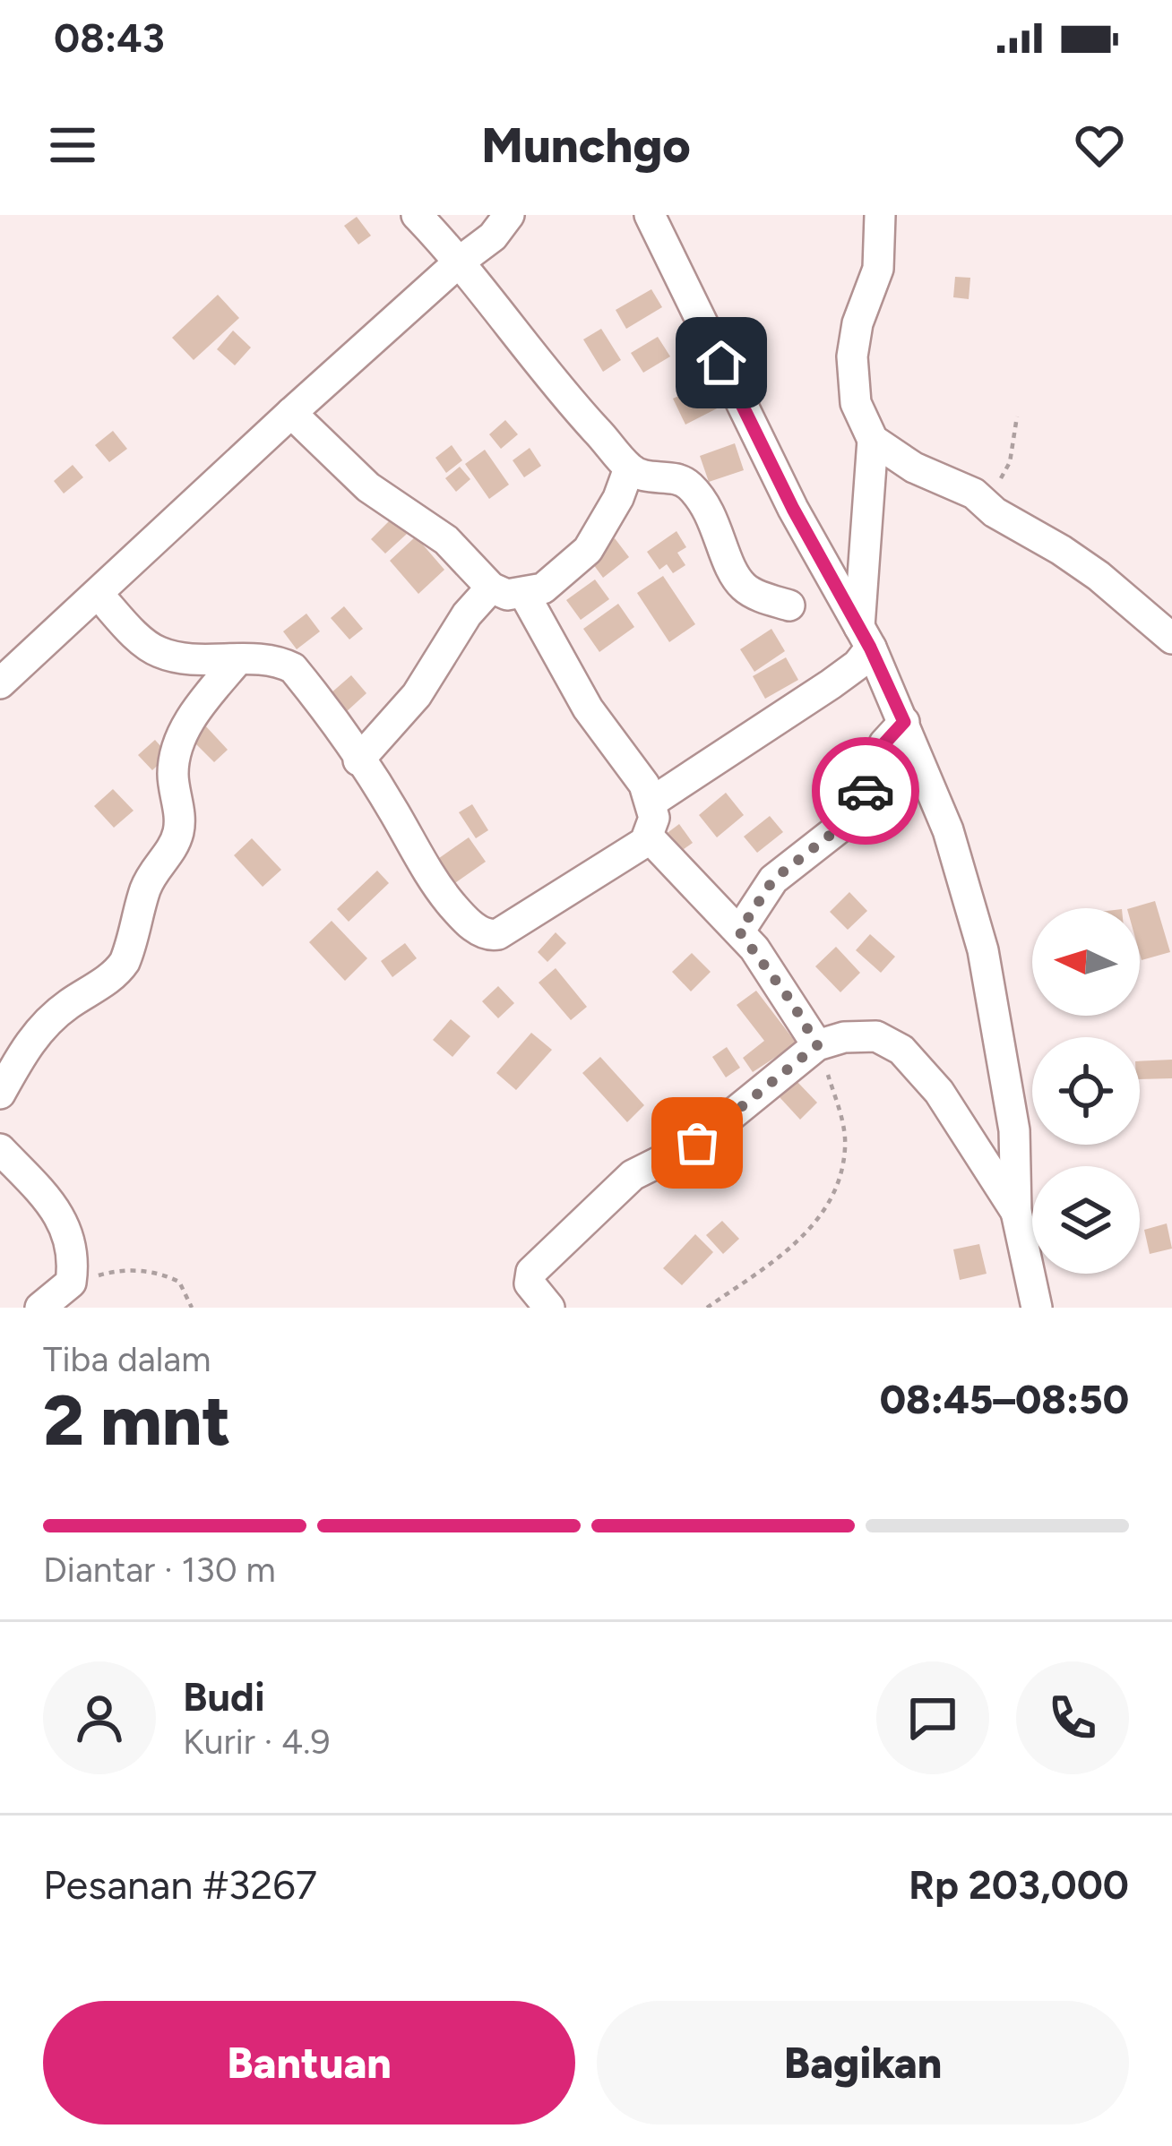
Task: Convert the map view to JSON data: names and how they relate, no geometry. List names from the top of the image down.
{
  "north": "left",
  "page": {
    "status": "08:43",
    "header": "Munchgo",
    "heading": ["2 mnt", "Tiba dalam", "08:45–08:50"],
    "panel": [
      "Budi",
      "Kurir · 4.9",
      "Pesanan #3267",
      "Rp 203,000"
    ],
    "bar": "Diantar · 130 m",
    "buttons": ["Bantuan", "Bagikan"]
  }
}
